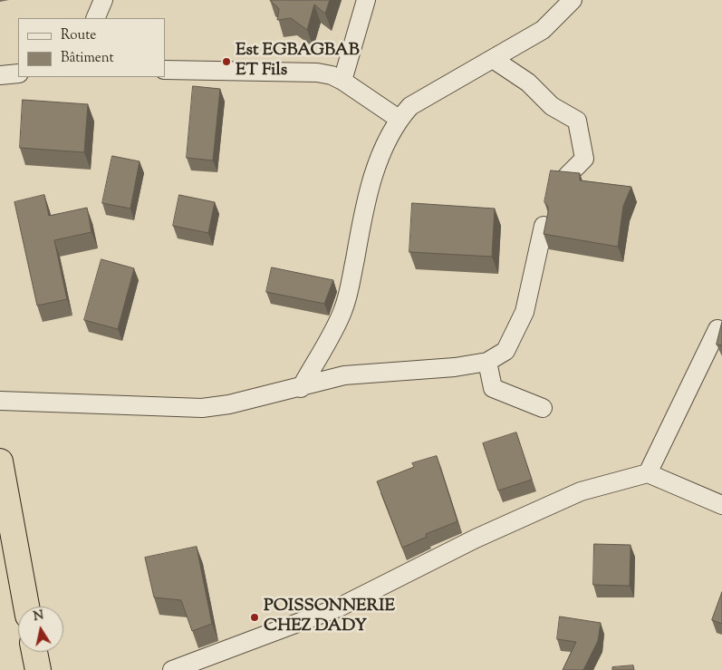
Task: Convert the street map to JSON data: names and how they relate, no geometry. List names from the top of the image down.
{
  "places": ["Est EGBAGBAB ET Fils", "POISSONNERIE CHEZ DADY"],
  "legend": ["Route", "Bâtiment"],
  "north": "top"
}
